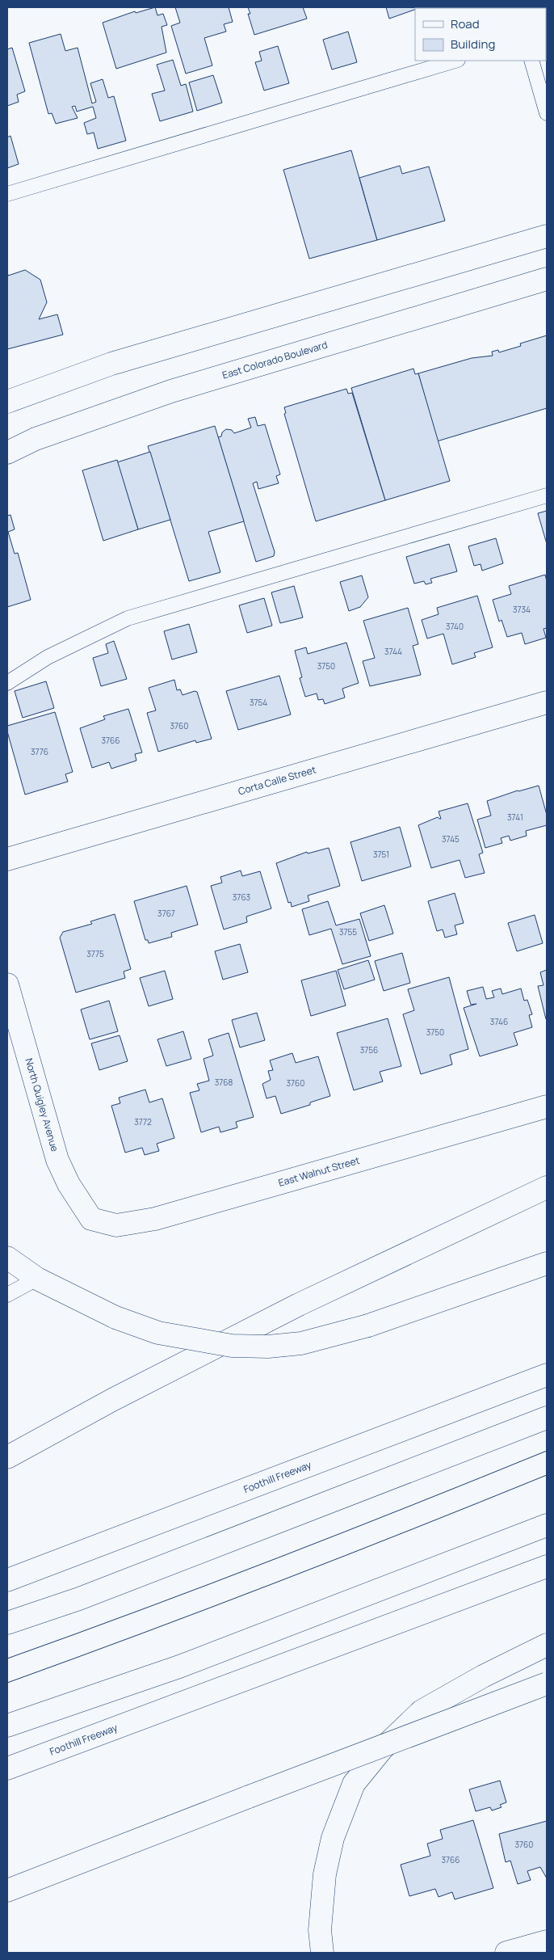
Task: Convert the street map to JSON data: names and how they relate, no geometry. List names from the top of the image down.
{
  "streets": {
    "main road": [
      "East Colorado Boulevard",
      "Corta Calle Street",
      "North Quigley Avenue",
      "East Walnut Street",
      "Foothill Freeway"
    ]
  },
  "crossings": [
    ["North Quigley Avenue", "East Walnut Street"]
  ],
  "house_numbers": [
    "3734",
    "3740",
    "3744",
    "3750",
    "3754",
    "3760",
    "3766",
    "3776",
    "3741",
    "3745",
    "3751",
    "3763",
    "3767",
    "3755",
    "3775",
    "3746",
    "3750",
    "3756",
    "3768",
    "3760",
    "3772",
    "3760",
    "3766"
  ],
  "legend": ["Road", "Building"]
}
